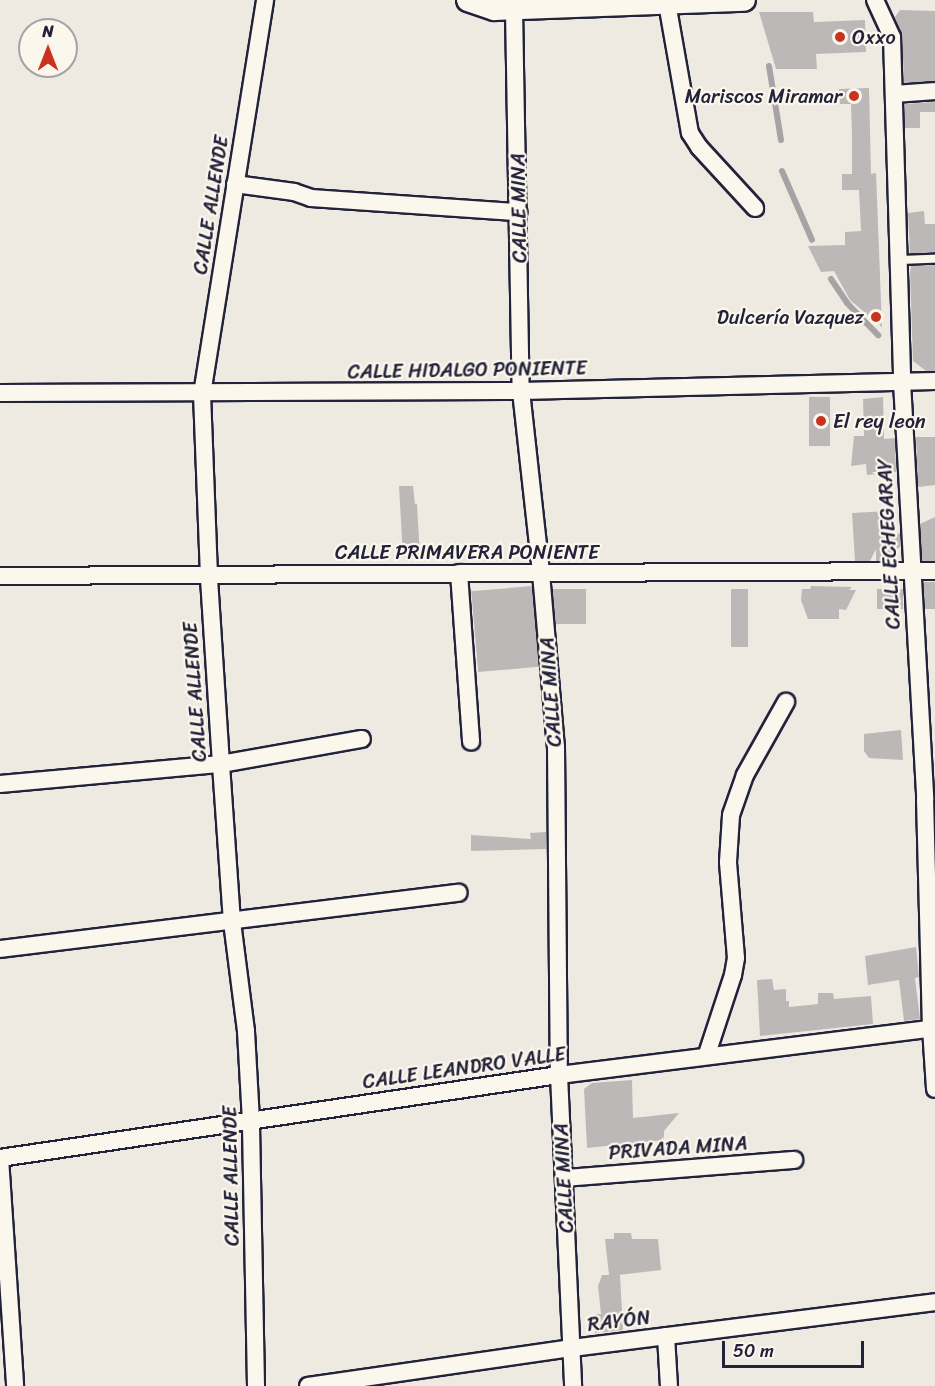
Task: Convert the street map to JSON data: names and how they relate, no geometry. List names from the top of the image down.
{
  "streets": {
    "street": [
      "CALLE ALLENDE",
      "CALLE MINA",
      "CALLE HIDALGO PONIENTE",
      "CALLE ECHEGARAY",
      "CALLE PRIMAVERA PONIENTE",
      "CALLE LEANDRO VALLE",
      "PRIVADA MINA",
      "RAYÓN"
    ]
  },
  "crossings": [
    ["CALLE ALLENDE", "CALLE HIDALGO PONIENTE"],
    ["CALLE ALLENDE", "CALLE PRIMAVERA PONIENTE"],
    ["CALLE ALLENDE", "CALLE LEANDRO VALLE"],
    ["CALLE MINA", "CALLE HIDALGO PONIENTE"],
    ["CALLE MINA", "CALLE PRIMAVERA PONIENTE"],
    ["CALLE MINA", "CALLE LEANDRO VALLE"],
    ["CALLE MINA", "PRIVADA MINA"],
    ["CALLE MINA", "RAYÓN"],
    ["CALLE HIDALGO PONIENTE", "CALLE ECHEGARAY"],
    ["CALLE ECHEGARAY", "CALLE PRIMAVERA PONIENTE"],
    ["CALLE ECHEGARAY", "CALLE LEANDRO VALLE"]
  ],
  "places": [
    "Oxxo",
    "Mariscos Miramar",
    "Dulcería Vazquez",
    "El rey leon"
  ],
  "scale_bar": "50 m",
  "north": "top"
}
